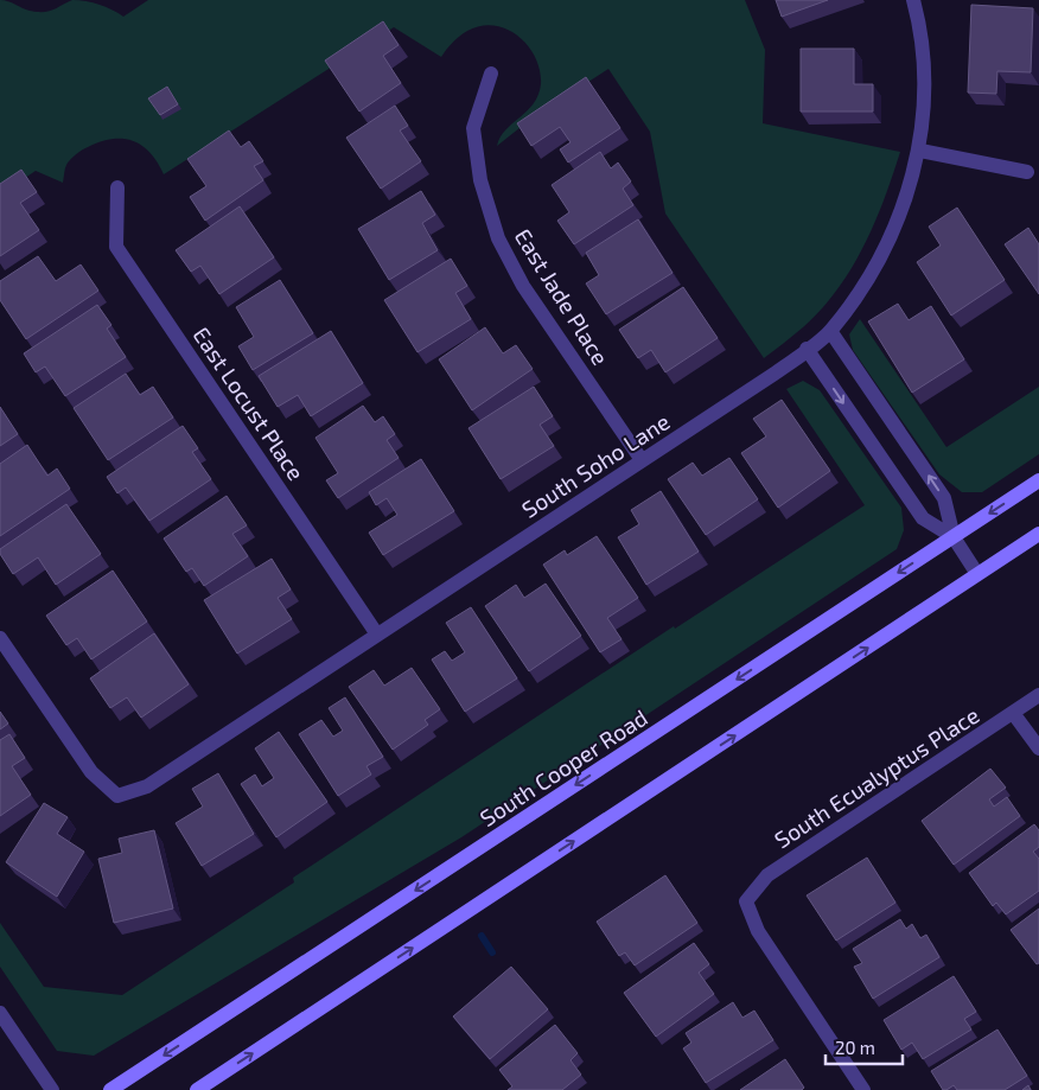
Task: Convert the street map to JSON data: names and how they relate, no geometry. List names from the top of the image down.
{
  "streets": {
    "main road": ["South Cooper Road"],
    "street": [
      "East Jade Place",
      "East Locust Place",
      "South Soho Lane",
      "South Ecualyptus Place"
    ]
  },
  "crossings": [
    ["East Jade Place", "South Soho Lane"],
    ["East Locust Place", "South Soho Lane"]
  ],
  "scale_bar": "20 m"
}
